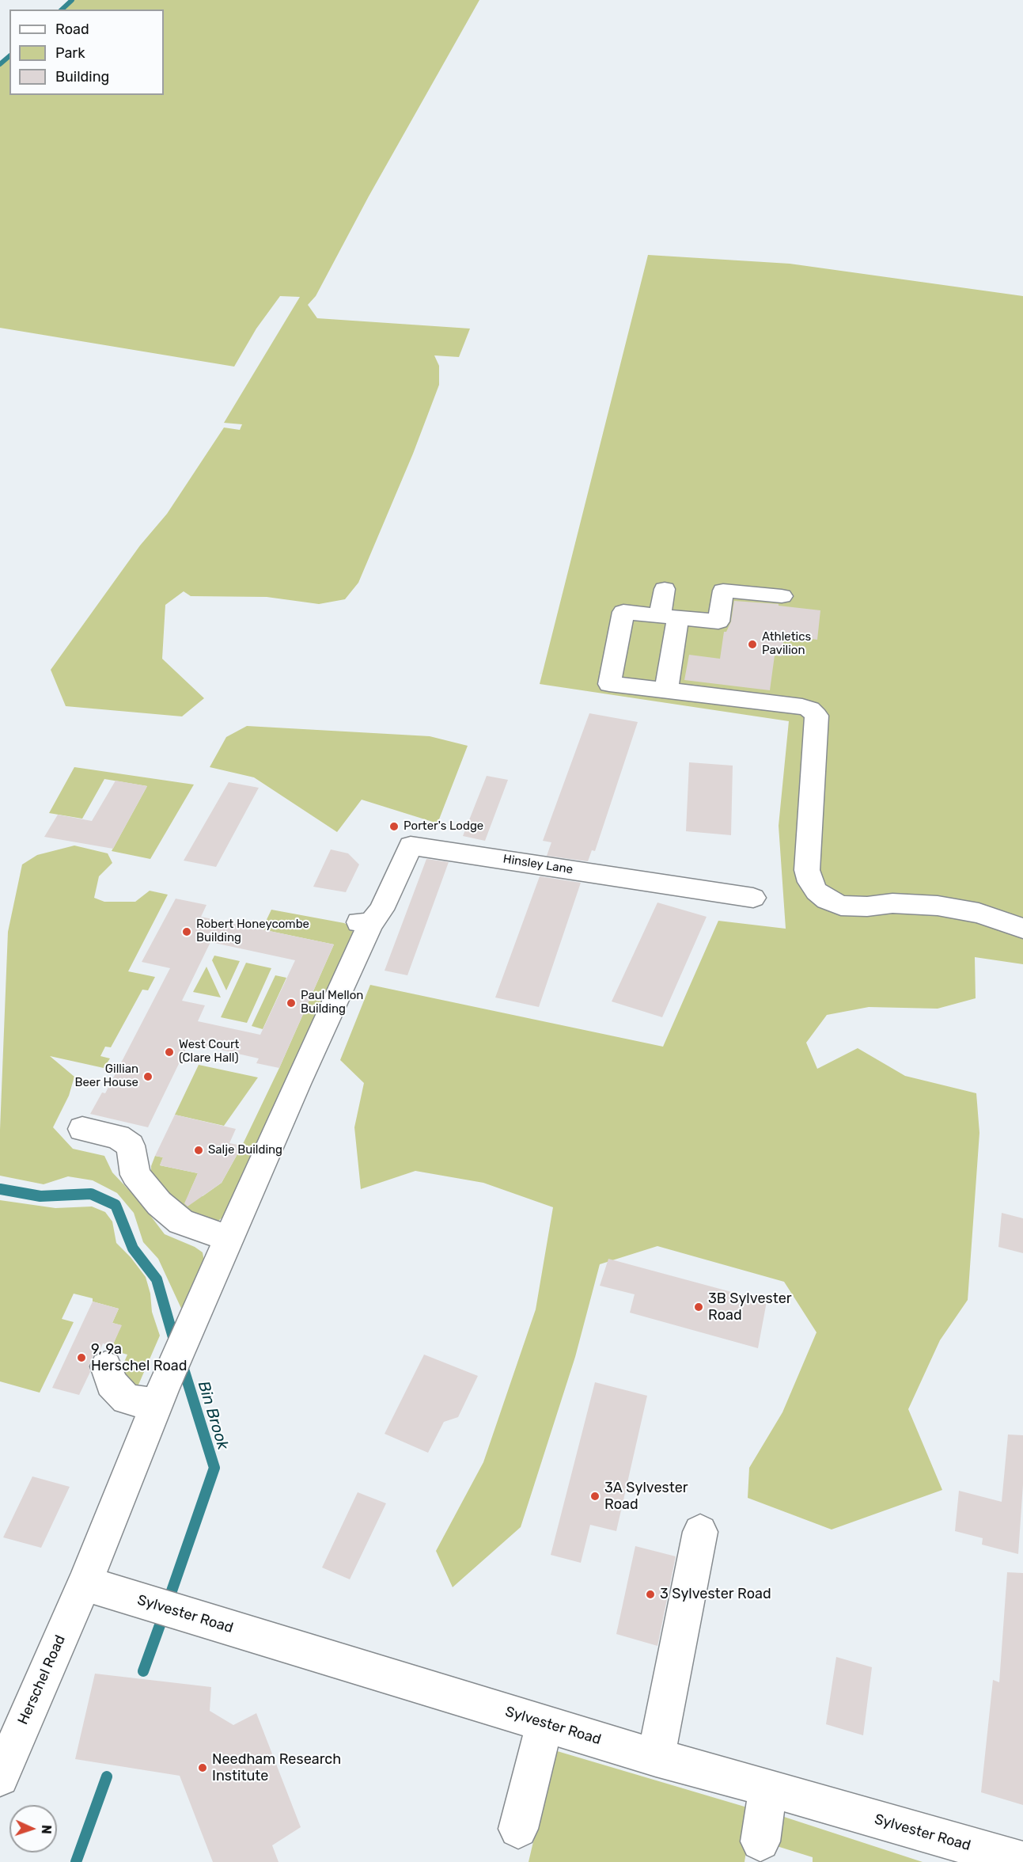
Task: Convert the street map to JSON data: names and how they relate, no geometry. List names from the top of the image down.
{
  "streets": {
    "street": ["Hinsley Lane", "Sylvester Road", "Herschel Road"]
  },
  "crossings": [
    ["Hinsley Lane", "Herschel Road"],
    ["Sylvester Road", "Herschel Road"]
  ],
  "water": ["Bin Brook"],
  "places": [
    "Athletics Pavilion",
    "Porter's Lodge",
    "Robert Honeycombe Building",
    "Paul Mellon Building",
    "West Court (Clare Hall)",
    "Gillian Beer House",
    "Salje Building",
    "3B Sylvester Road",
    "9, 9a Herschel Road",
    "3A Sylvester Road",
    "3 Sylvester Road",
    "Needham Research Institute"
  ],
  "legend": ["Road", "Park", "Building"],
  "north": "right"
}
